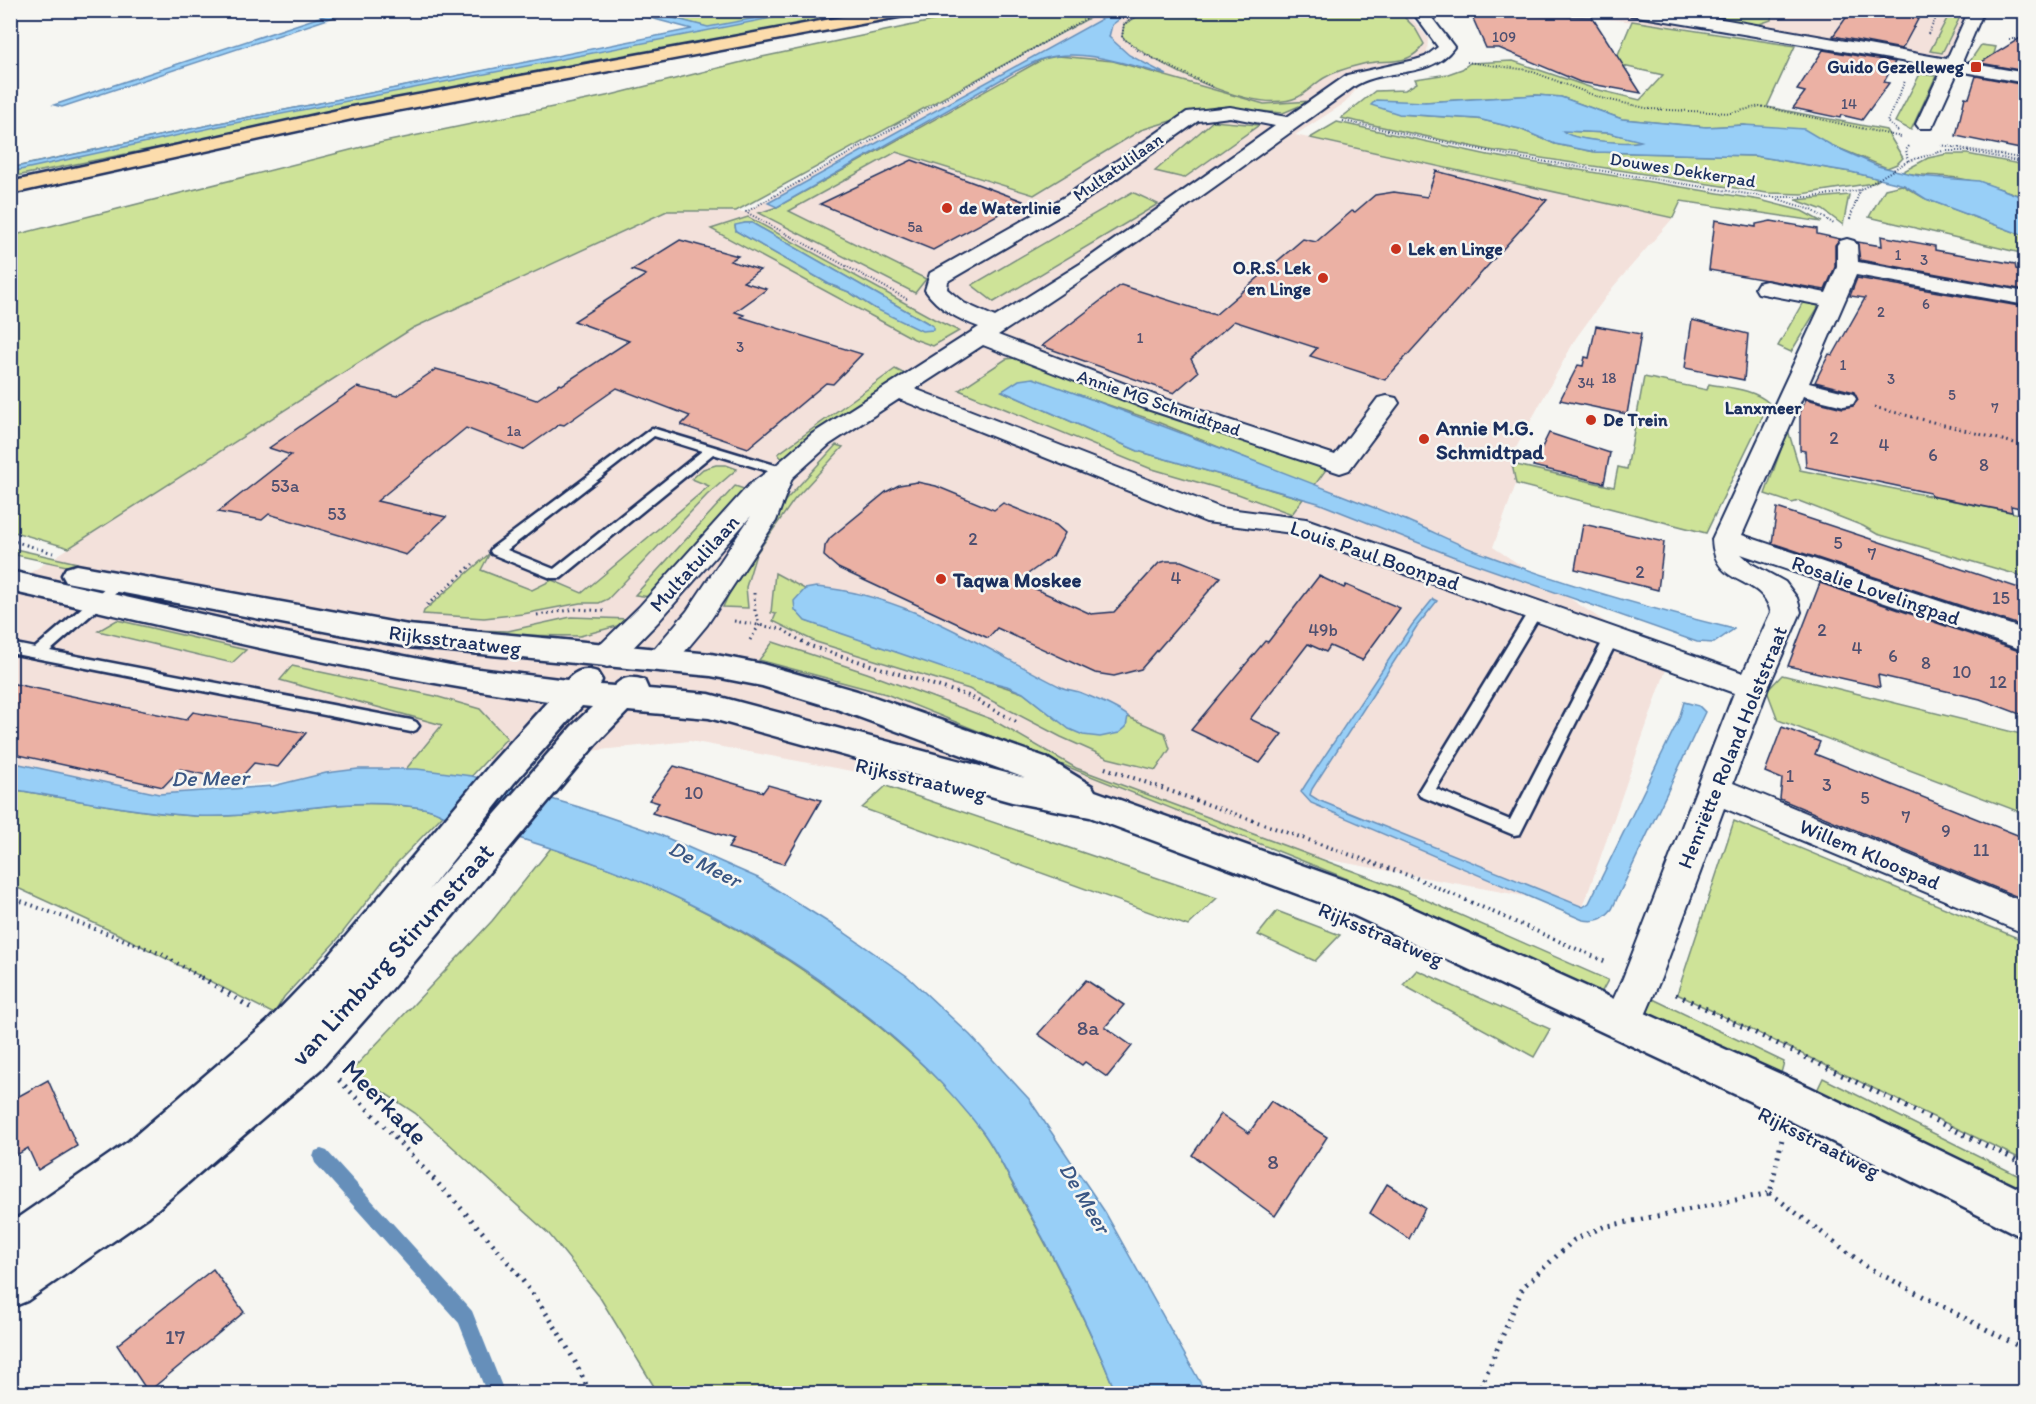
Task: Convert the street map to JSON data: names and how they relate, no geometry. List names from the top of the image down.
{
  "streets": {
    "street": [
      "Multatulilaan",
      "Annie MG Schmidtpad",
      "Louis Paul Boonpad",
      "Rosalie Lovelingpad",
      "Rijksstraatweg",
      "Henriëtte Roland Holststraat",
      "Willem Kloospad",
      "van Limburg Stirumstraat"
    ],
    "path": ["Douwes Dekkerpad", "Meerkade"]
  },
  "crossings": [
    ["Multatulilaan", "Annie MG Schmidtpad"],
    ["Multatulilaan", "Louis Paul Boonpad"],
    ["Multatulilaan", "Rijksstraatweg"],
    ["Multatulilaan", "van Limburg Stirumstraat"],
    ["Louis Paul Boonpad", "Henriëtte Roland Holststraat"],
    ["Rosalie Lovelingpad", "Henriëtte Roland Holststraat"],
    ["Rijksstraatweg", "Henriëtte Roland Holststraat"],
    ["Rijksstraatweg", "van Limburg Stirumstraat"],
    ["Henriëtte Roland Holststraat", "Willem Kloospad"],
    ["van Limburg Stirumstraat", "Meerkade"]
  ],
  "districts": ["Lanxmeer"],
  "water": ["De Meer"],
  "places": {
    "transit": ["Guido Gezelleweg"],
    "other": [
      "de Waterlinie",
      "Lek en Linge",
      "O.R.S. Lek en Linge",
      "De Trein",
      "Annie M.G. Schmidtpad",
      "Taqwa Moskee"
    ]
  },
  "house_numbers": [
    "109",
    "14",
    "5a",
    "1",
    "3",
    "6",
    "2",
    "1",
    "3",
    "1",
    "18",
    "3",
    "34",
    "5",
    "7",
    "1a",
    "2",
    "4",
    "6",
    "8",
    "53a",
    "53",
    "2",
    "5",
    "7",
    "2",
    "4",
    "15",
    "49b",
    "2",
    "4",
    "6",
    "8",
    "10",
    "12",
    "1",
    "3",
    "10",
    "5",
    "7",
    "9",
    "11",
    "8a",
    "8",
    "17"
  ]
}
